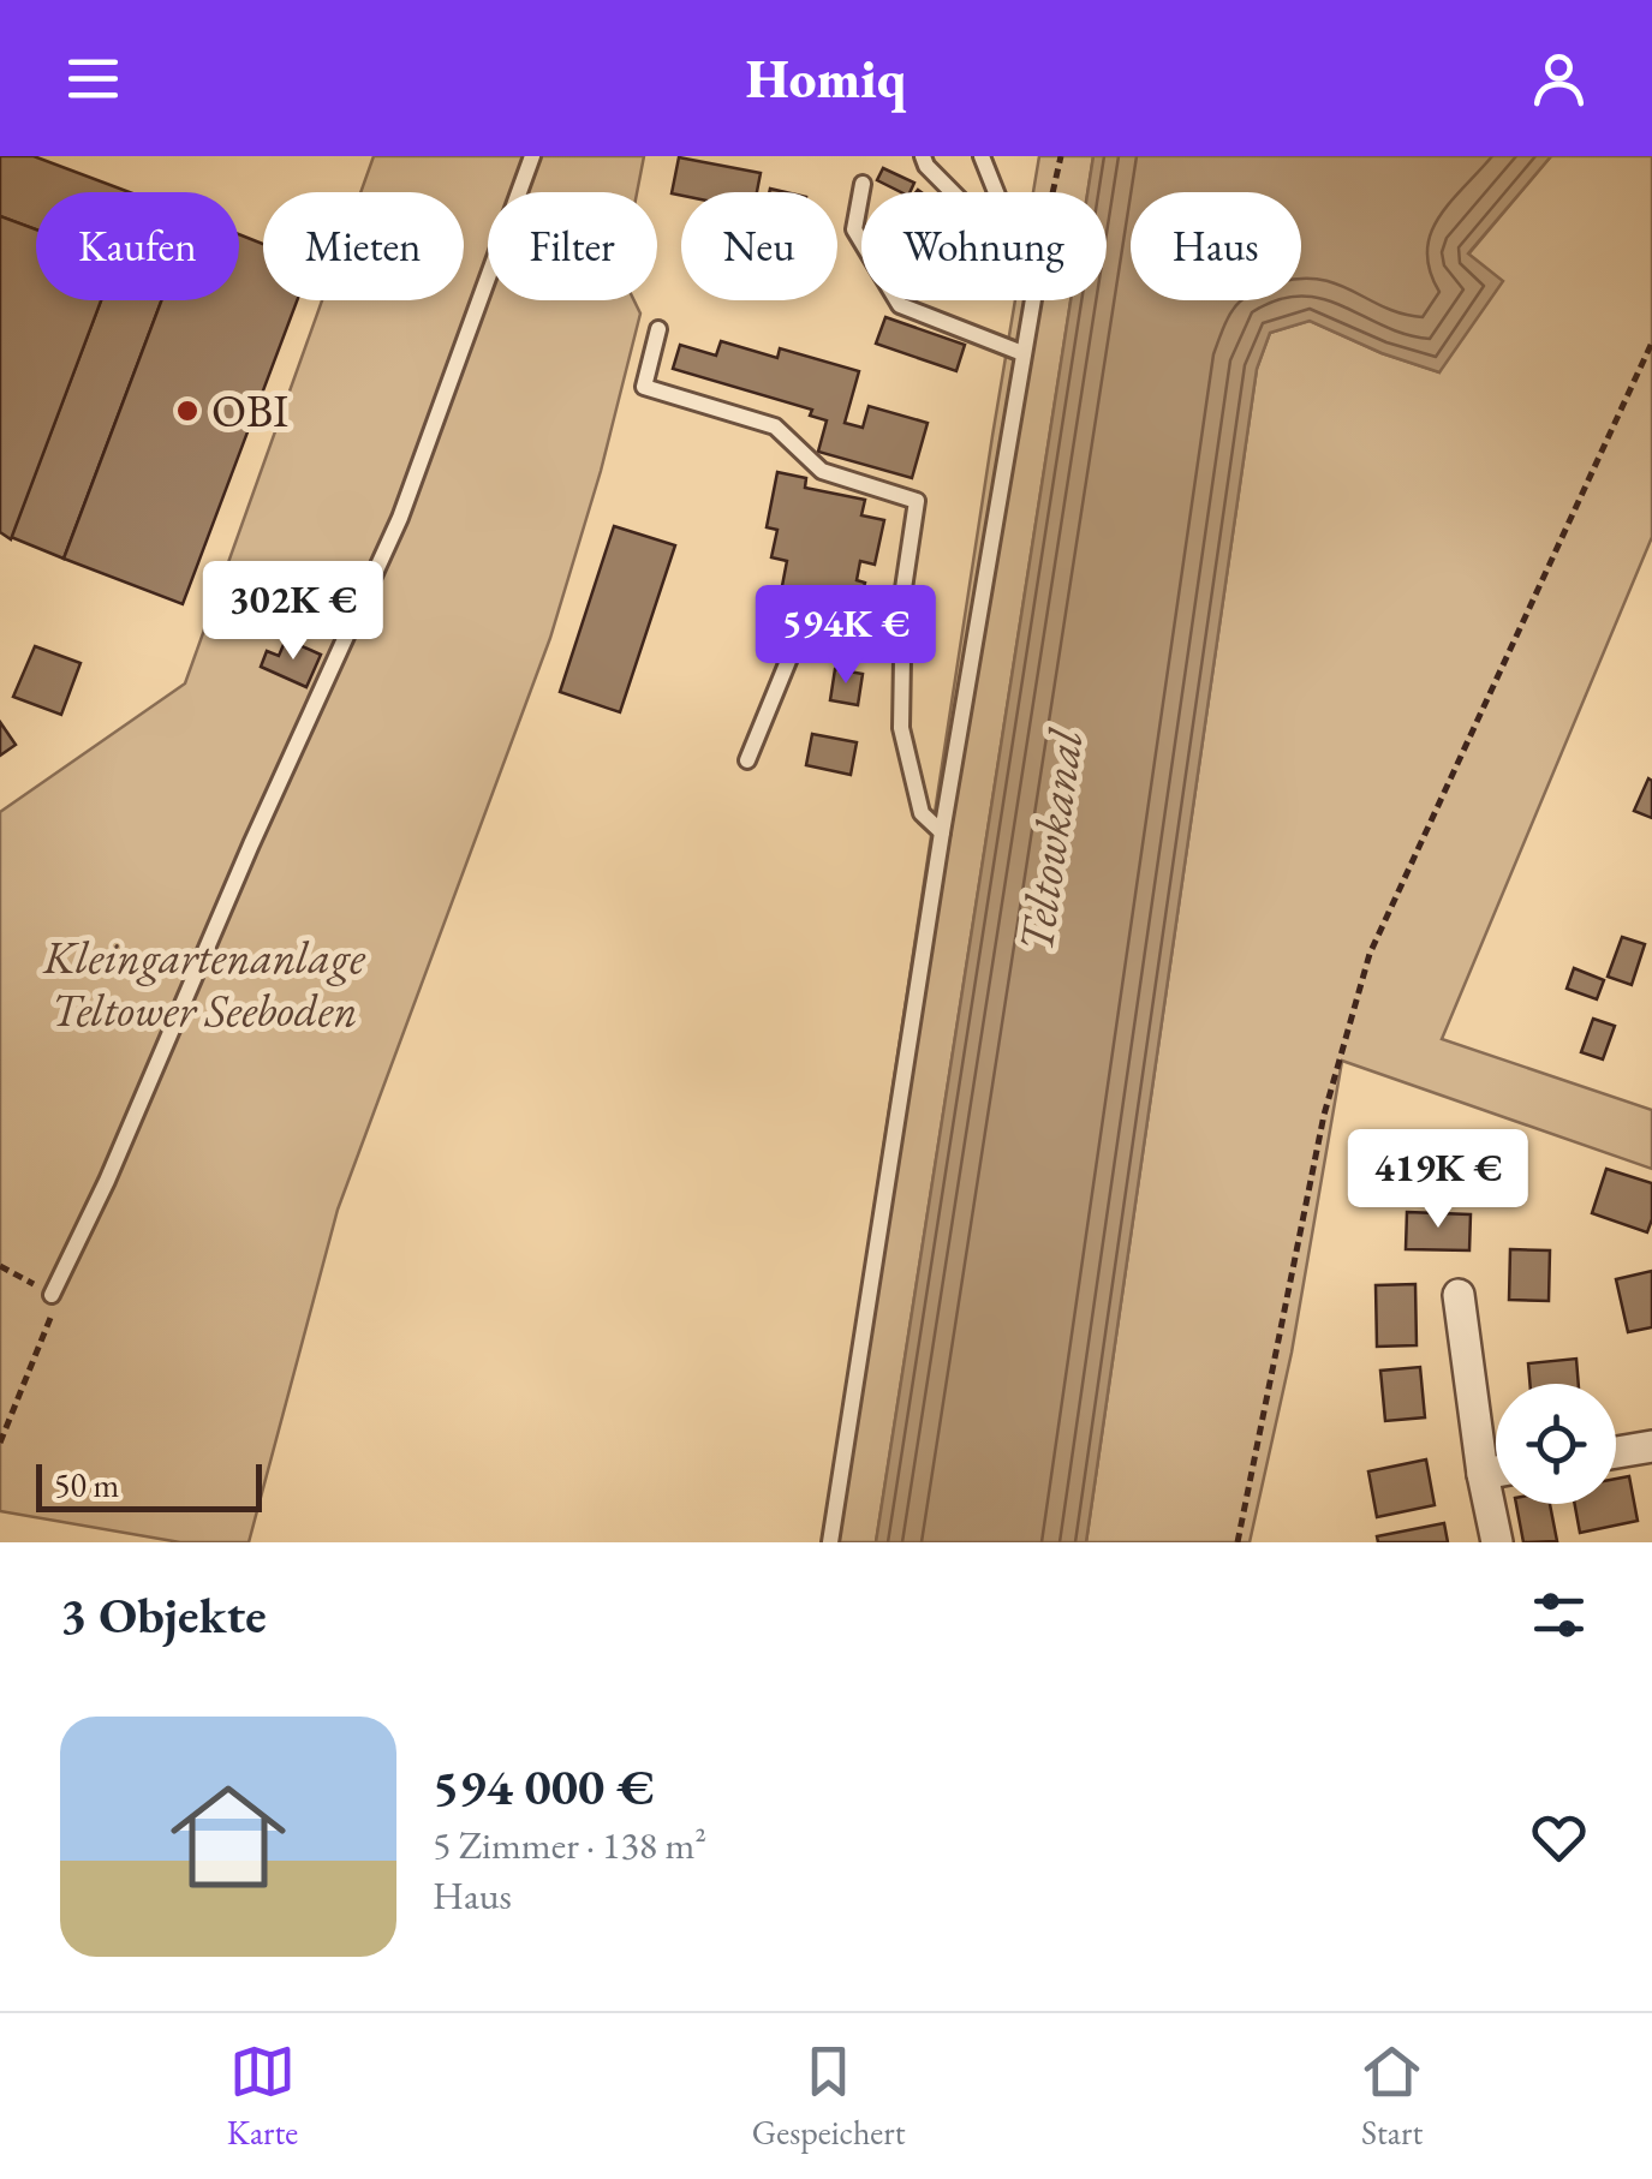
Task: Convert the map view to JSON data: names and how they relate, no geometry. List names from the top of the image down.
{
  "water": ["Teltowkanal"],
  "parks": ["Kleingartenanlage Teltower Seeboden"],
  "places": ["OBI"],
  "scale_bar": "50 m",
  "page": {
    "header": "Homiq",
    "chip": [
      "Kaufen",
      "Mieten",
      "Filter",
      "Neu",
      "Wohnung",
      "Haus"
    ],
    "price": ["302K €", "594K €", "419K €"],
    "scale": "50 m",
    "heading": "3 Objekte",
    "list": [
      {
        "name": "594 000 €",
        "note": "5 Zimmer · 138 m² · Haus"
      }
    ],
    "tabs": ["Karte", "Gespeichert", "Start"]
  }
}
